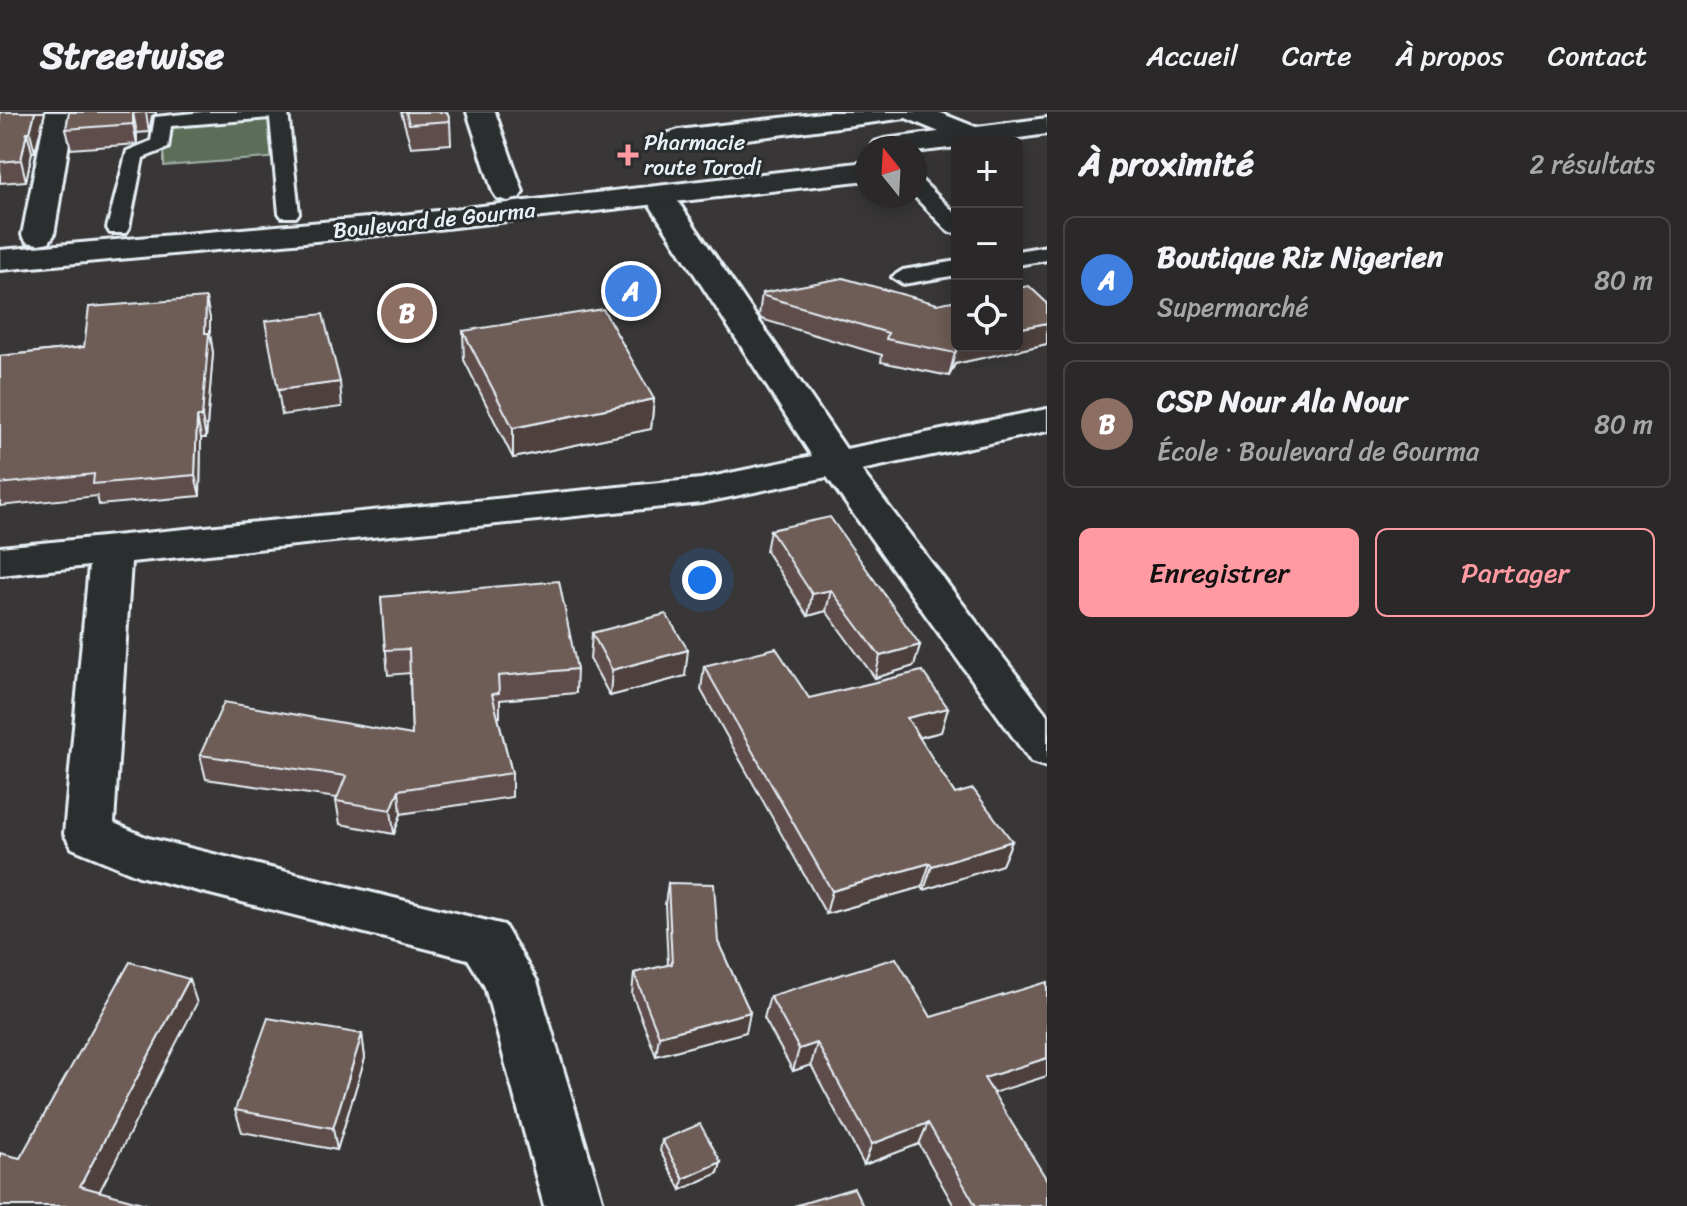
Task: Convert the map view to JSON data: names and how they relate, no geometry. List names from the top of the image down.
{
  "streets": {
    "main road": ["Boulevard de Gourma"]
  },
  "places": {
    "health": ["Pharmacie route Torodi"]
  },
  "north": "top",
  "page": {
    "header": "Streetwise",
    "nav": [
      "Accueil",
      "Carte",
      "À propos",
      "Contact"
    ],
    "heading": ["À proximité", "2 résultats"],
    "map_buttons": ["+", "−"],
    "list": [
      {
        "mark": "A",
        "name": "Boutique Riz Nigerien",
        "note": "Supermarché",
        "value": "80 m"
      },
      {
        "mark": "B",
        "name": "CSP Nour Ala Nour",
        "note": "École · Boulevard de Gourma",
        "value": "80 m"
      }
    ],
    "pins": ["A", "B"],
    "buttons": ["Enregistrer", "Partager"]
  }
}
